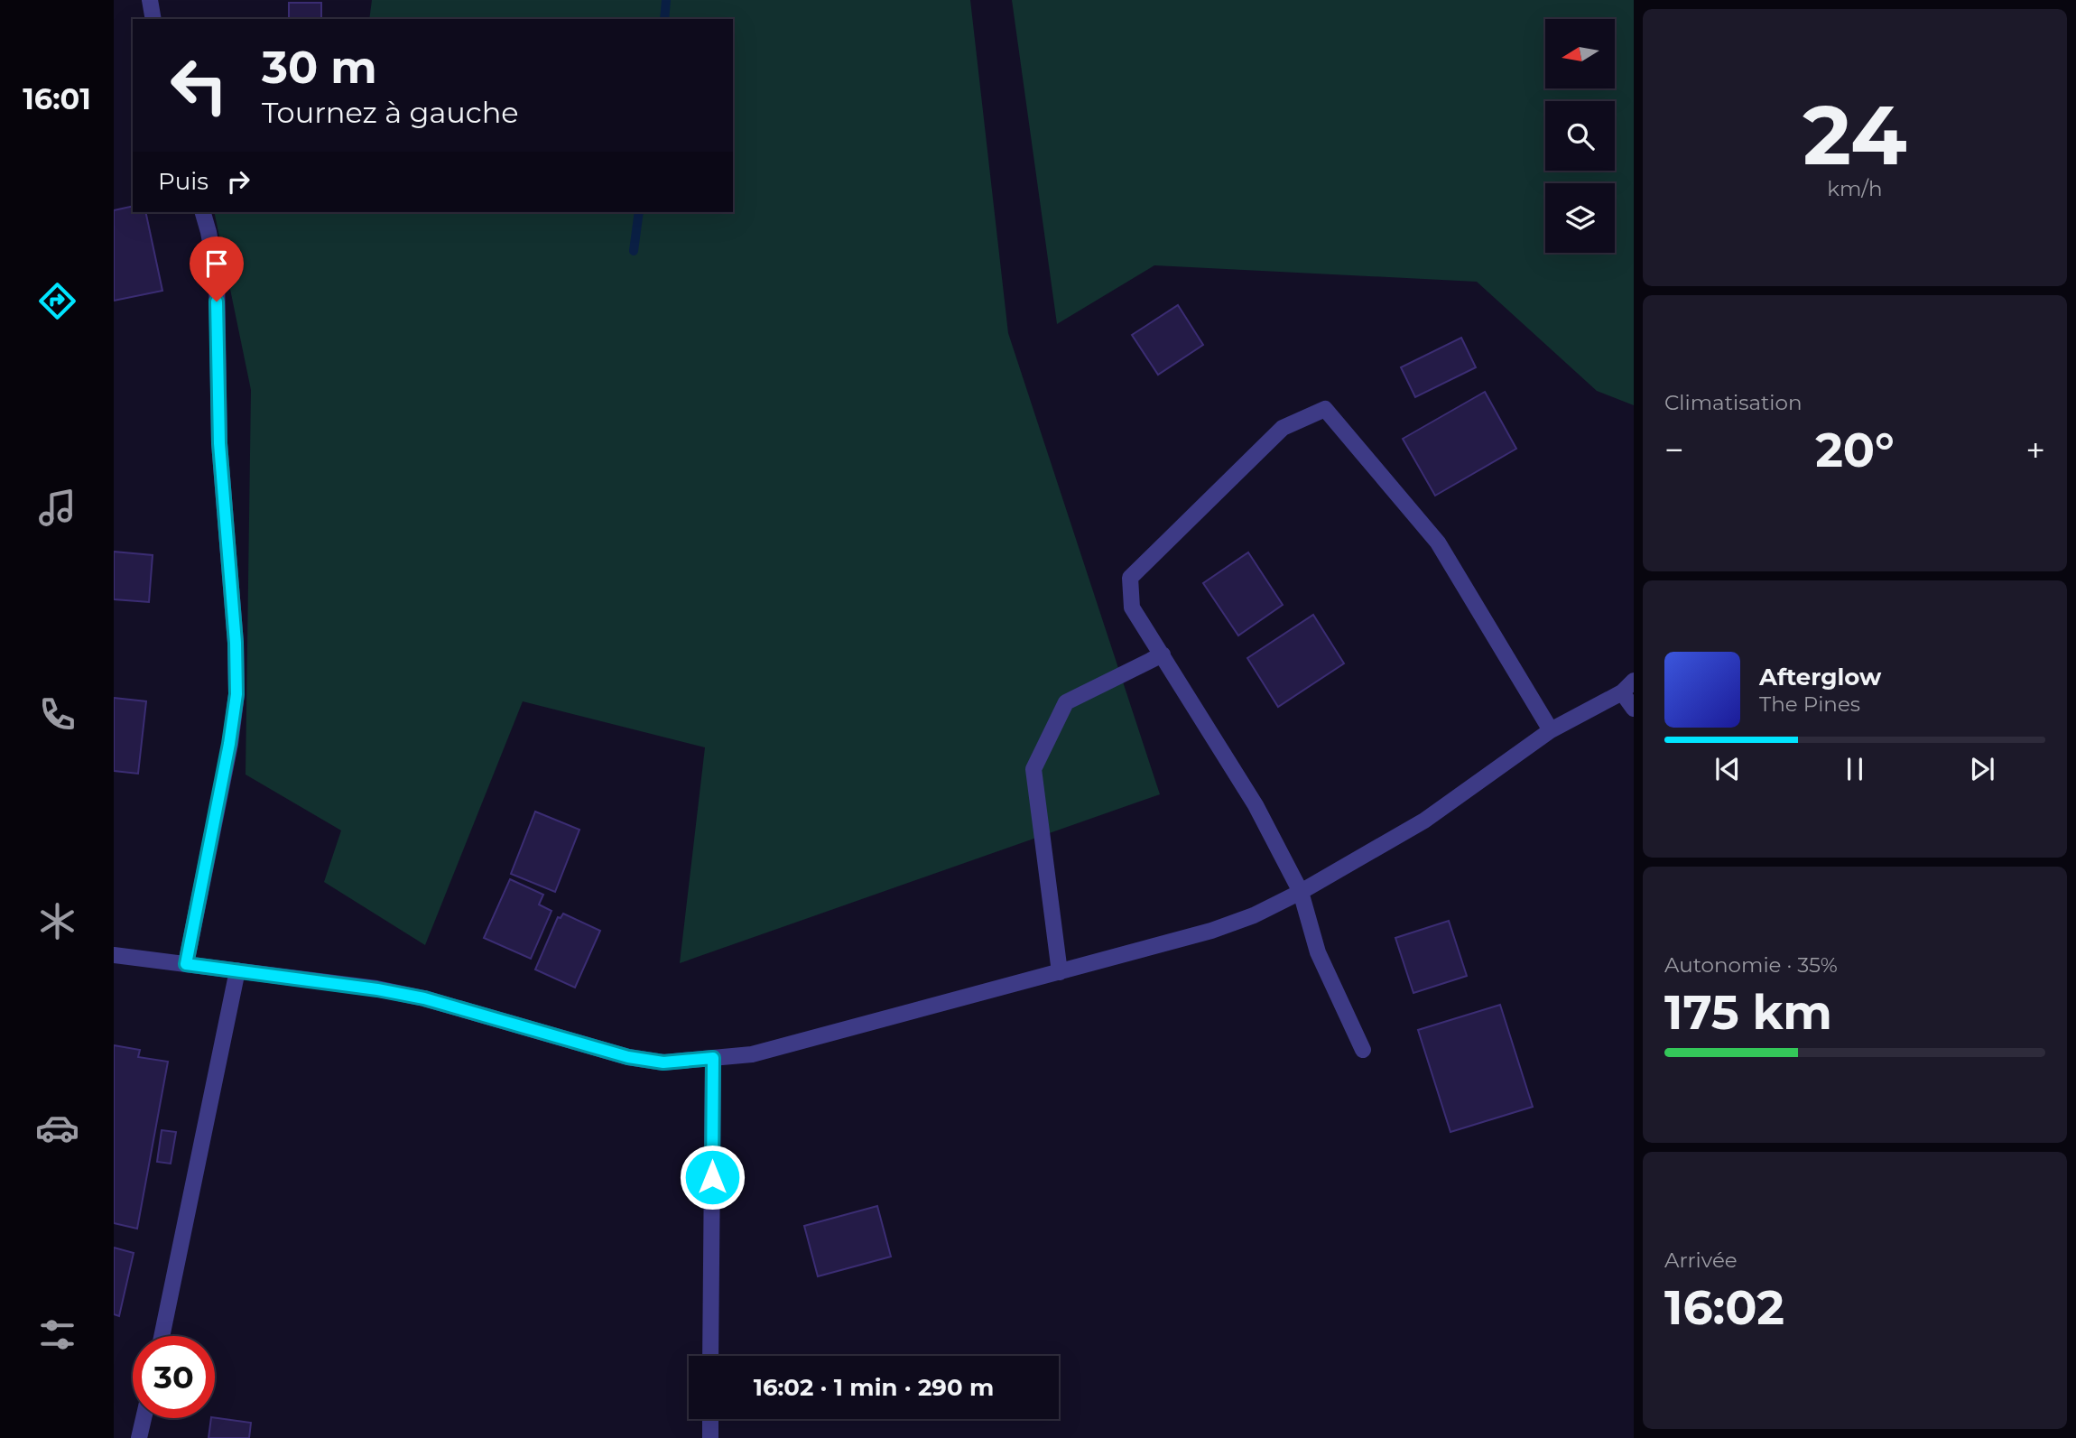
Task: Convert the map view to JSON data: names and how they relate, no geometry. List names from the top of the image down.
{
  "north": "left",
  "page": {
    "tabs": "16:01",
    "tile": [
      ["24", "km/h"],
      "Climatisation",
      ["Autonomie · 35%", "175 km"],
      ["Arrivée", "16:02"]
    ],
    "turn": ["30 m", "Tournez à gauche"],
    "then": "Puis",
    "heat": ["−", "20°", "+"],
    "song": ["Afterglow", "The Pines"],
    "limit": "30",
    "trip": "16:02 · 1 min · 290 m"
  }
}
